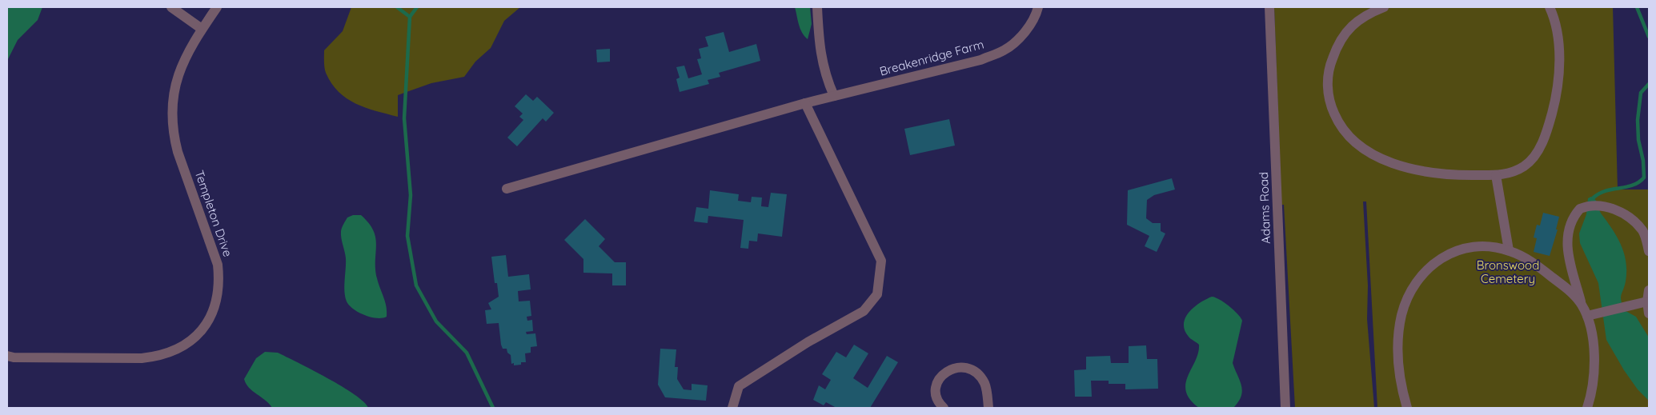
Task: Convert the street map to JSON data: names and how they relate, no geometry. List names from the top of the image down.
{
  "streets": {
    "street": ["Breakenridge Farm", "Adams Road", "Templeton Drive"]
  },
  "parks": ["Bronswood Cemetery"]
}
